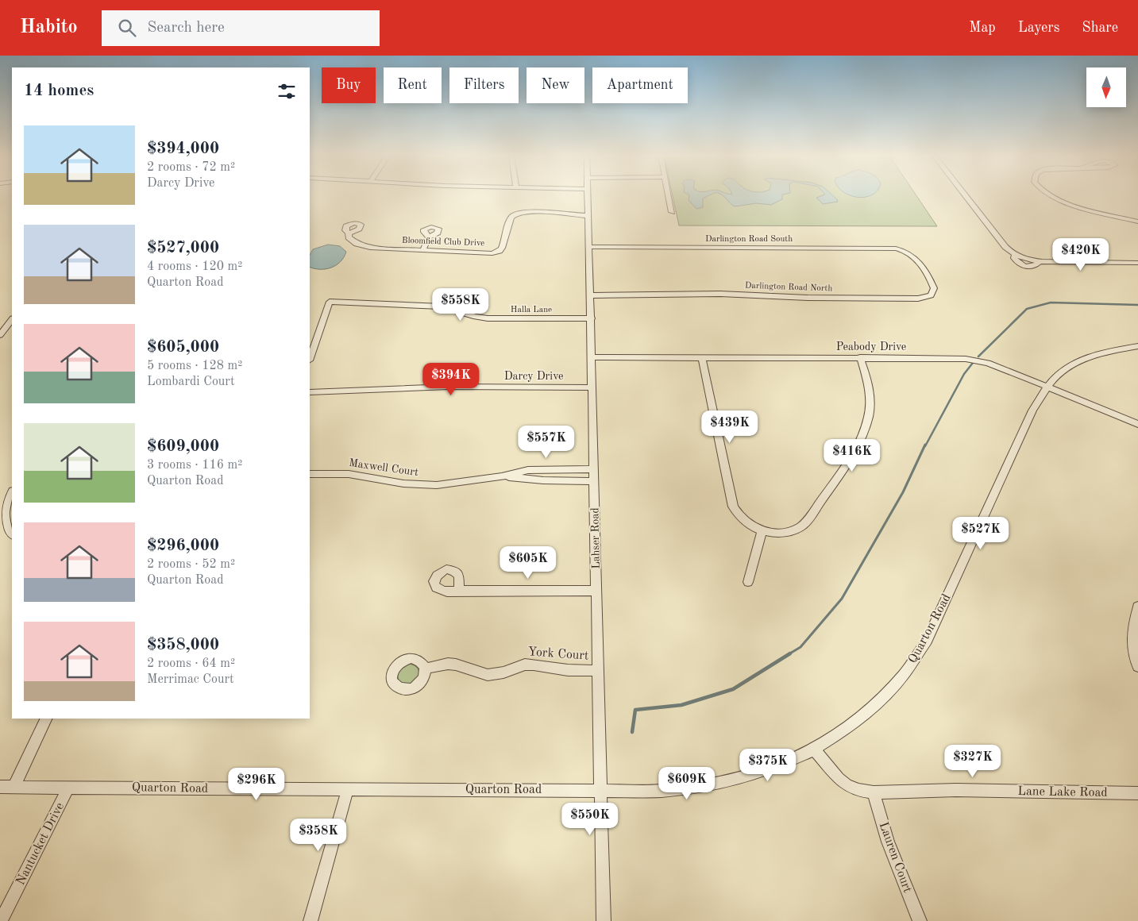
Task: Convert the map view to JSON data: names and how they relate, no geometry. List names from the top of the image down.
{
  "streets": {
    "street": [
      "Darlington Road South",
      "Bloomfield Club Drive",
      "Darlington Road North",
      "Halla Lane",
      "Peabody Drive",
      "Darcy Drive",
      "Maxwell Court",
      "Lahser Road",
      "Quarton Road",
      "York Court",
      "Lane Lake Road",
      "Nantucket Drive",
      "Lauren Court"
    ]
  },
  "crossings": [
    ["Darlington Road South", "Darlington Road North"],
    ["Darlington Road South", "Lahser Road"],
    ["Bloomfield Club Drive", "Lahser Road"],
    ["Darlington Road North", "Lahser Road"],
    ["Halla Lane", "Lahser Road"],
    ["Peabody Drive", "Lahser Road"],
    ["Peabody Drive", "Quarton Road"],
    ["Darcy Drive", "Lahser Road"],
    ["Maxwell Court", "Lahser Road"],
    ["Lahser Road", "Quarton Road"],
    ["Lahser Road", "York Court"],
    ["Quarton Road", "Lane Lake Road"],
    ["Quarton Road", "Nantucket Drive"],
    ["Lane Lake Road", "Lauren Court"]
  ],
  "north": "bottom",
  "page": {
    "header": "Habito",
    "search": "Search here",
    "nav": ["Map", "Layers", "Share"],
    "chip": [
      "Buy",
      "Rent",
      "Filters",
      "New",
      "Apartment"
    ],
    "heading": "14 homes",
    "list": [
      {
        "name": "$394,000",
        "note": "2 rooms · 72 m² · Darcy Drive"
      },
      {
        "name": "$527,000",
        "note": "4 rooms · 120 m² · Quarton Road"
      },
      {
        "name": "$605,000",
        "note": "5 rooms · 128 m² · Lombardi Court"
      },
      {
        "name": "$609,000",
        "note": "3 rooms · 116 m² · Quarton Road"
      },
      {
        "name": "$296,000",
        "note": "2 rooms · 52 m² · Quarton Road"
      },
      {
        "name": "$358,000",
        "note": "2 rooms · 64 m² · Merrimac Court"
      }
    ],
    "price": [
      "$420K",
      "$558K",
      "$394K",
      "$439K",
      "$557K",
      "$416K",
      "$527K",
      "$605K",
      "$327K",
      "$375K",
      "$609K",
      "$296K",
      "$550K",
      "$358K"
    ]
  }
}
